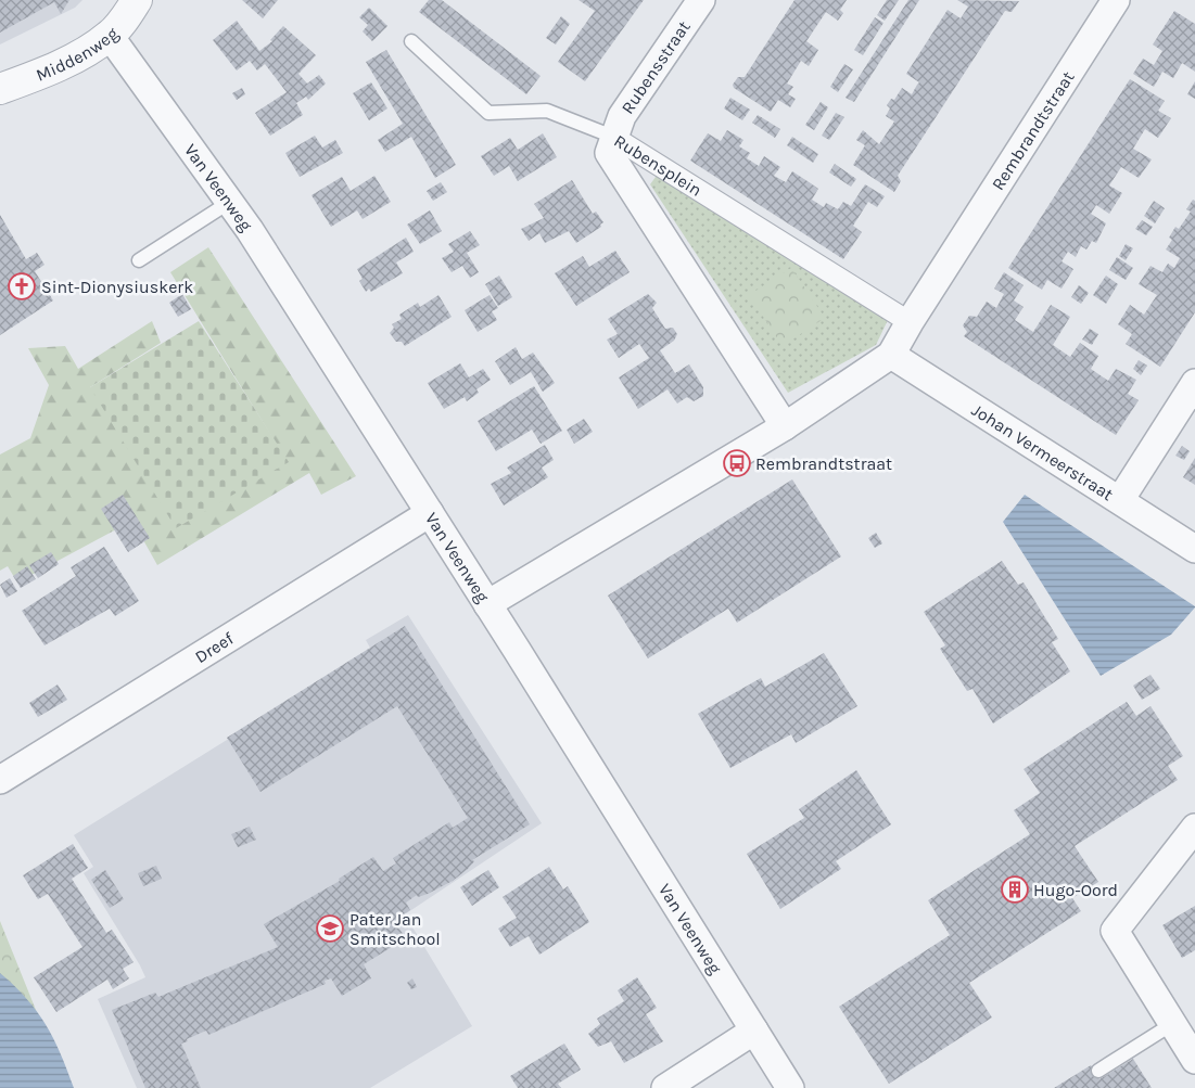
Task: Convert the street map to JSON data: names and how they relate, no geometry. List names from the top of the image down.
{
  "streets": {
    "street": [
      "Middenweg",
      "Rubensstraat",
      "Rembrandtstraat",
      "Rubensplein",
      "Van Veenweg",
      "Johan Vermeerstraat",
      "Dreef"
    ]
  },
  "crossings": [
    ["Middenweg", "Van Veenweg"],
    ["Rubensstraat", "Rubensplein"],
    ["Rembrandtstraat", "Rubensplein"],
    ["Rembrandtstraat", "Van Veenweg"],
    ["Rembrandtstraat", "Johan Vermeerstraat"],
    ["Van Veenweg", "Dreef"]
  ],
  "places": {
    "church": ["Sint-Dionysiuskerk"],
    "bus stop": ["Rembrandtstraat"],
    "building": ["Hugo-Oord"],
    "school or university": ["Pater Jan Smitschool"]
  }
}
